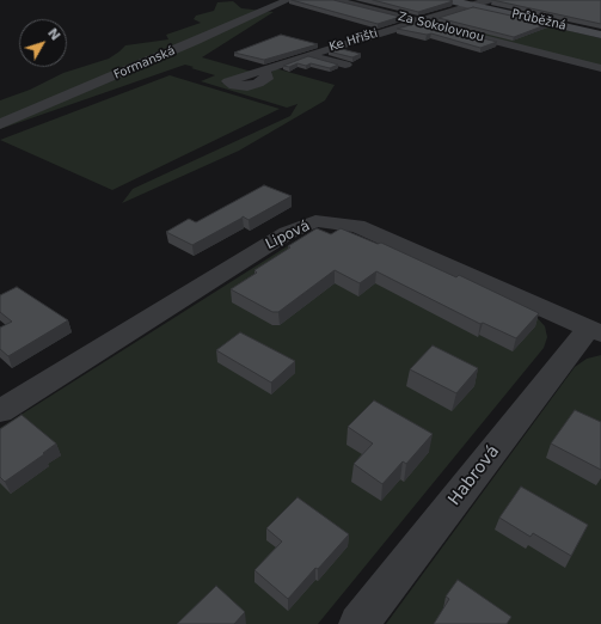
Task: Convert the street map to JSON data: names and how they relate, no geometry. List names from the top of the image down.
{
  "streets": {
    "street": [
      "Průběžná",
      "Za Sokolovnou",
      "Ke Hřišti",
      "Formanská",
      "Lipová",
      "Habrová"
    ]
  },
  "crossings": [
    ["Průběžná", "Ke Hřišti"],
    ["Za Sokolovnou", "Ke Hřišti"],
    ["Lipová", "Habrová"]
  ],
  "north": "top right"
}
